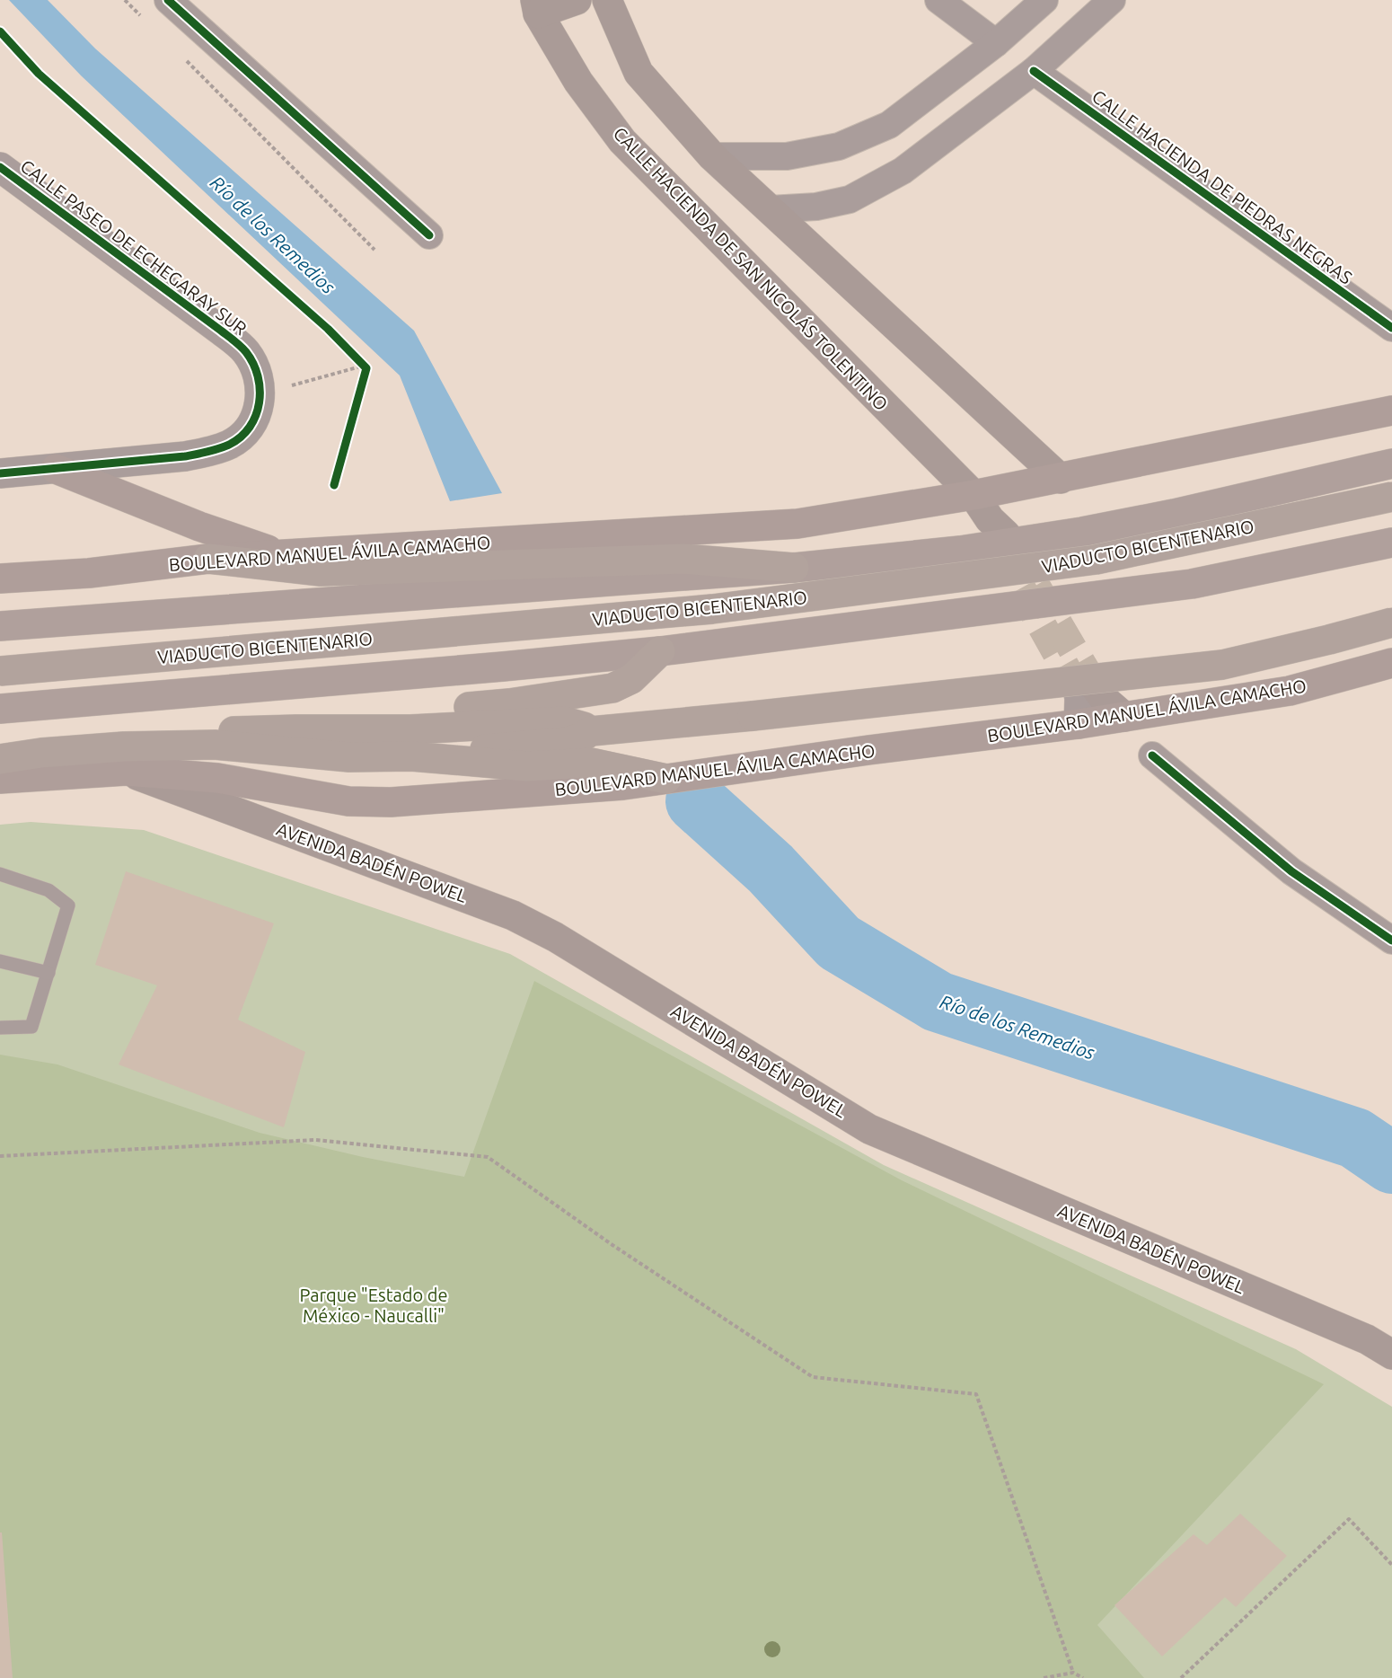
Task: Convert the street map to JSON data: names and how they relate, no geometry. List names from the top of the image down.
{
  "streets": {
    "highway": ["VIADUCTO BICENTENARIO"],
    "main road": ["CALLE HACIENDA DE SAN NICOLÁS TOLENTINO", "BOULEVARD MANUEL ÁVILA CAMACHO", "AVENIDA BADÉN POWEL"],
    "street": ["CALLE HACIENDA DE PIEDRAS NEGRAS", "CALLE PASEO DE ECHEGARAY SUR"]
  },
  "crossings": [
    ["CALLE HACIENDA DE SAN NICOLÁS TOLENTINO", "BOULEVARD MANUEL ÁVILA CAMACHO"],
    ["BOULEVARD MANUEL ÁVILA CAMACHO", "AVENIDA BADÉN POWEL"]
  ],
  "water": ["Río de los Remedios"],
  "parks": ["Parque \"Estado de México - Naucalli\""]
}
